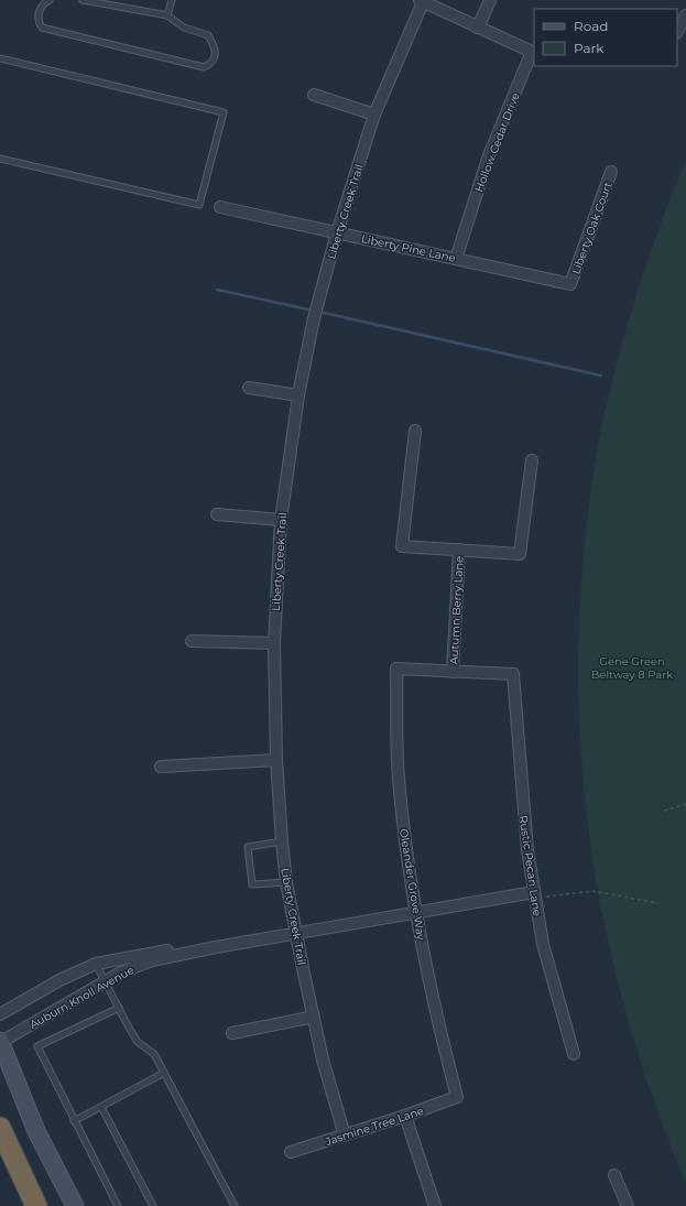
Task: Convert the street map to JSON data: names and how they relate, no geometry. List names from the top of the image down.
{
  "streets": {
    "street": [
      "Hollow Cedar Drive",
      "Liberty Creek Trail",
      "Liberty Oak Court",
      "Liberty Pine Lane",
      "Autumn Berry Lane",
      "Rustic Pecan Lane",
      "Oleander Grove Way",
      "Auburn Knoll Avenue",
      "Jasmine Tree Lane"
    ]
  },
  "crossings": [
    ["Hollow Cedar Drive", "Liberty Pine Lane"],
    ["Liberty Creek Trail", "Liberty Pine Lane"],
    ["Liberty Creek Trail", "Auburn Knoll Avenue"],
    ["Liberty Creek Trail", "Jasmine Tree Lane"],
    ["Liberty Oak Court", "Liberty Pine Lane"],
    ["Autumn Berry Lane", "Rustic Pecan Lane"],
    ["Autumn Berry Lane", "Oleander Grove Way"],
    ["Rustic Pecan Lane", "Oleander Grove Way"],
    ["Rustic Pecan Lane", "Auburn Knoll Avenue"],
    ["Oleander Grove Way", "Auburn Knoll Avenue"],
    ["Oleander Grove Way", "Jasmine Tree Lane"]
  ],
  "parks": ["Gene Green Beltway 8 Park"],
  "legend": ["Road", "Park"]
}
